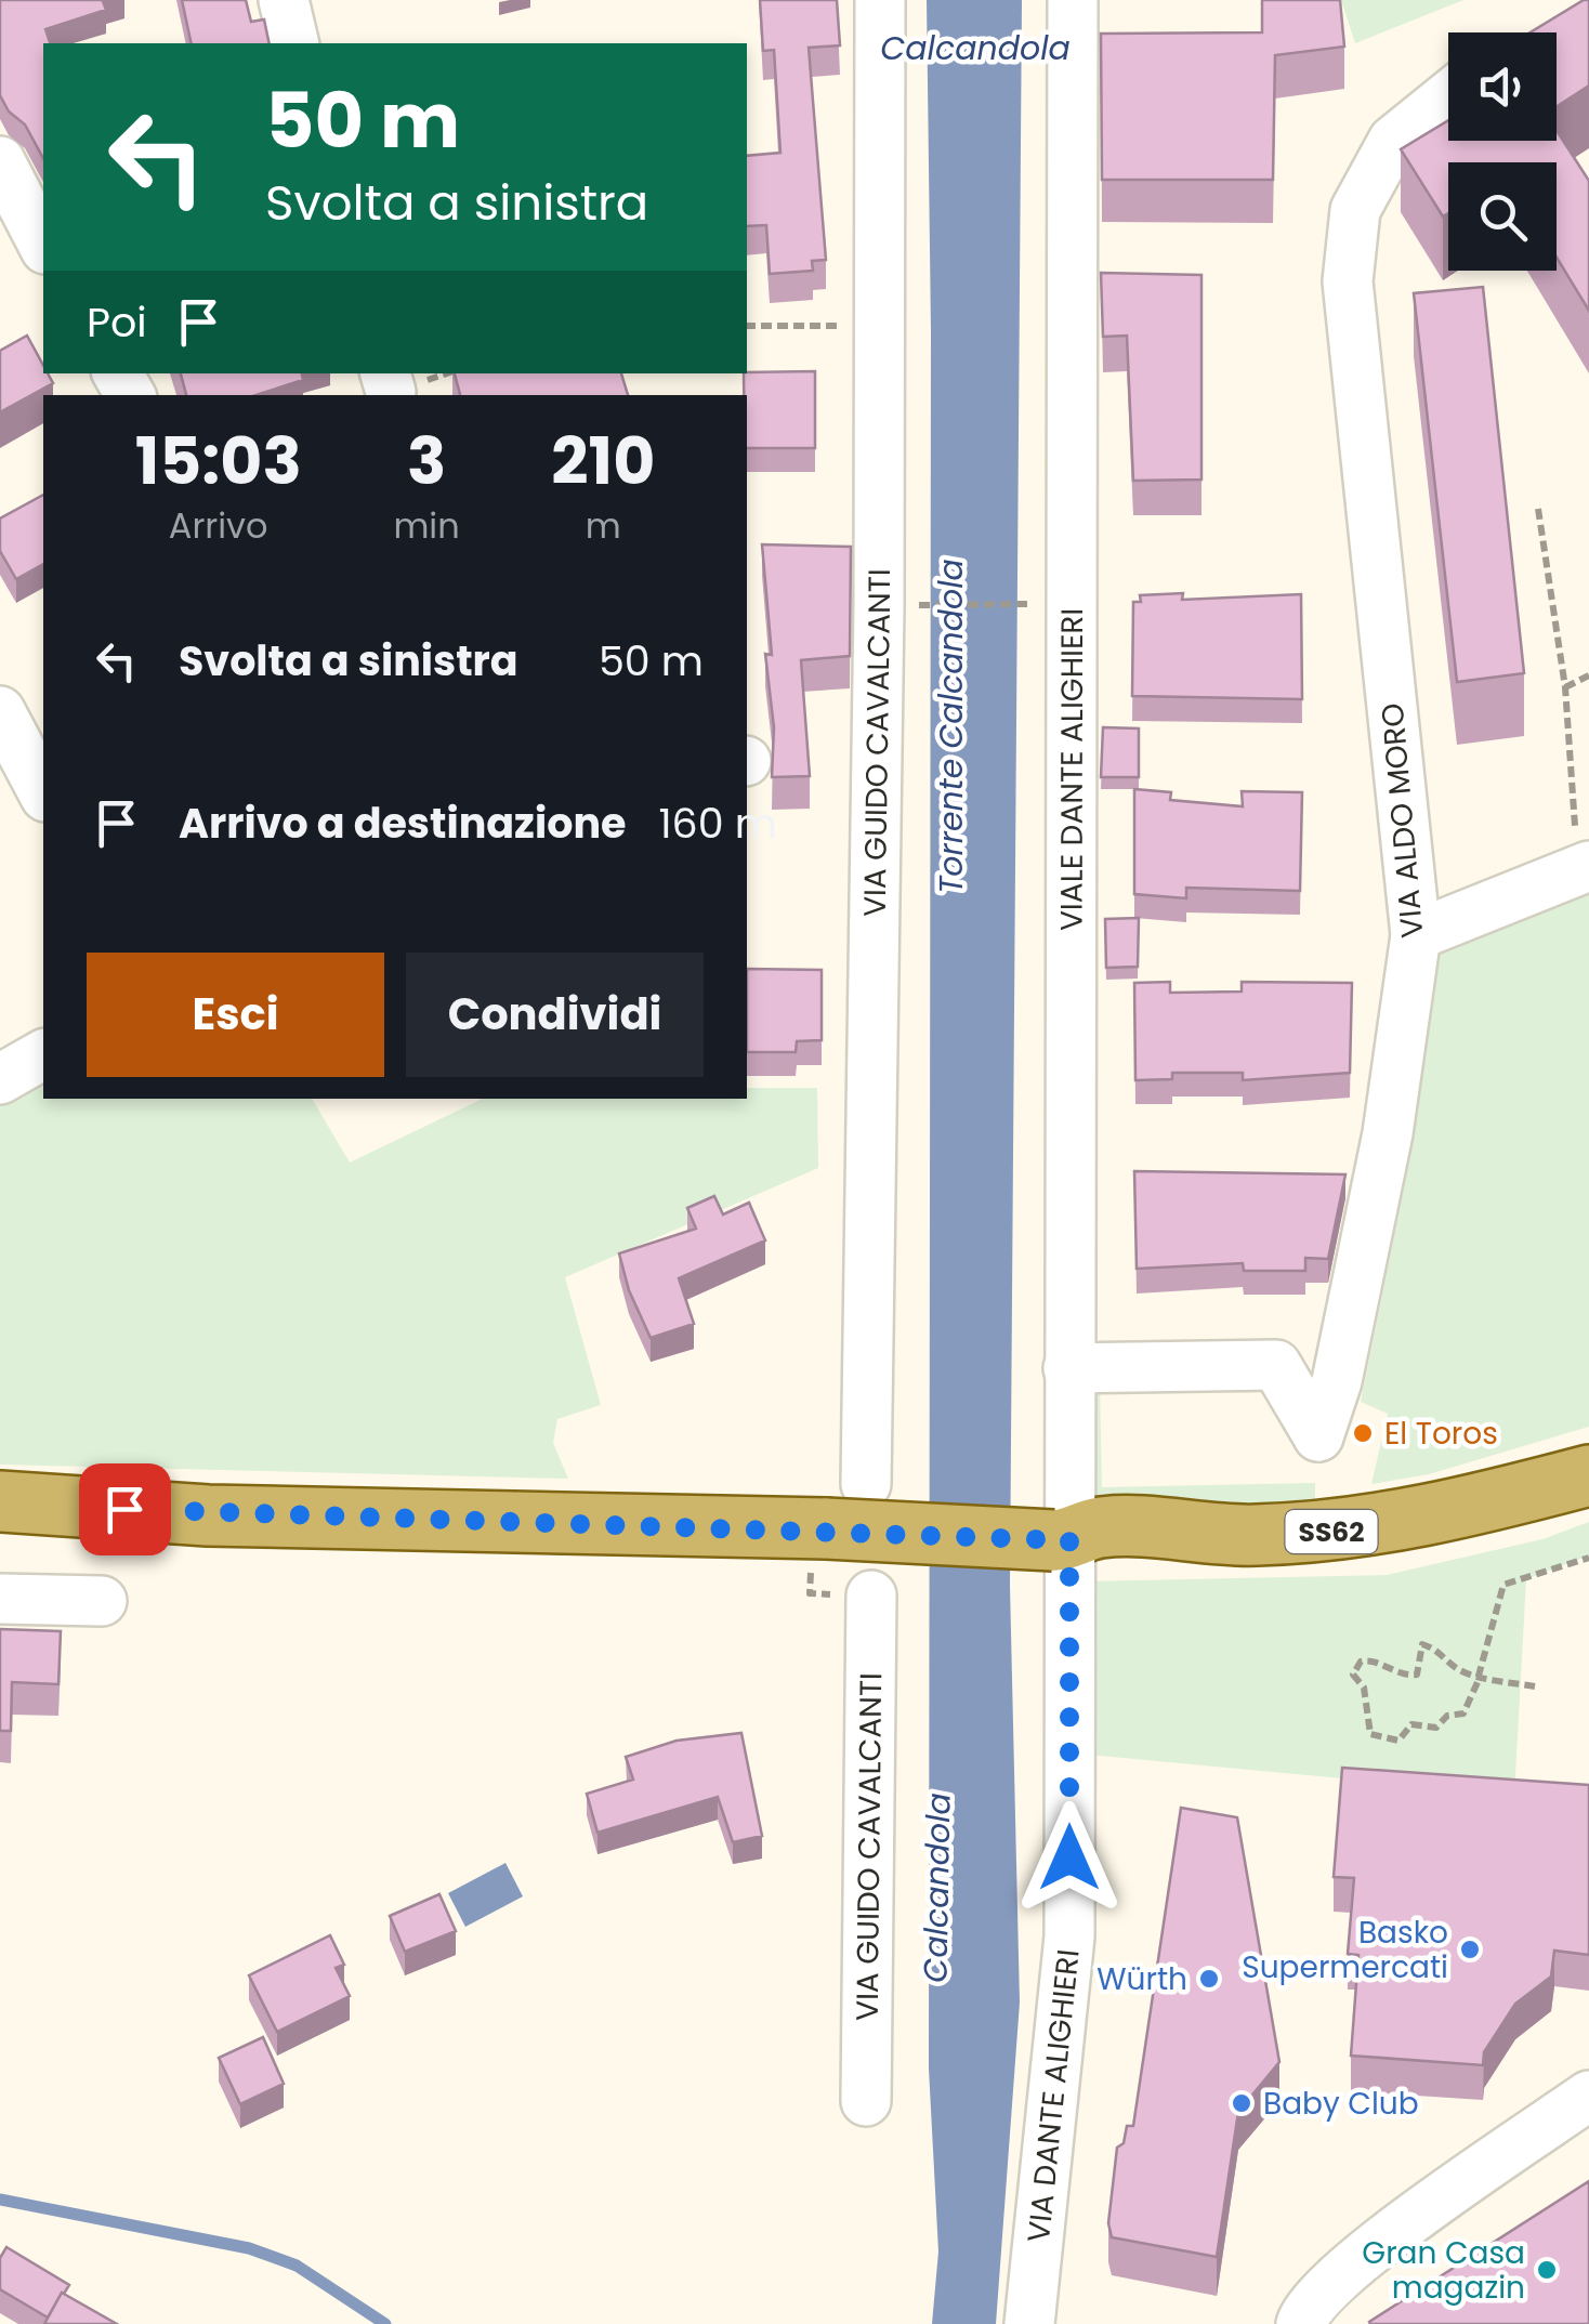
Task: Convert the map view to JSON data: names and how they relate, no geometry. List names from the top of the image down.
{
  "streets": {
    "main road": ["SS62"],
    "street": [
      "VIA GUIDO CAVALCANTI",
      "VIALE DANTE ALIGHIERI",
      "VIA ALDO MORO",
      "VIA DANTE ALIGHIERI"
    ]
  },
  "crossings": [
    ["VIALE DANTE ALIGHIERI", "VIA ALDO MORO"],
    ["VIALE DANTE ALIGHIERI", "SS62"],
    ["VIALE DANTE ALIGHIERI", "VIA DANTE ALIGHIERI"],
    ["SS62", "VIA DANTE ALIGHIERI"]
  ],
  "water": ["Calcandola", "Torrente Calcandola"],
  "places": [
    "El Toros",
    "Basko Supermercati",
    "Würth",
    "Baby Club",
    "Gran Casa magazin"
  ],
  "page": {
    "turn": ["50 m", "Svolta a sinistra"],
    "then": "Poi",
    "eta": [
      "15:03",
      "Arrivo",
      "3",
      "min",
      "210",
      "m"
    ],
    "list": [
      {
        "name": "Svolta a sinistra",
        "value": "50 m"
      },
      {
        "name": "Arrivo a destinazione",
        "value": "160 m"
      }
    ],
    "buttons": ["Esci", "Condividi"]
  }
}
